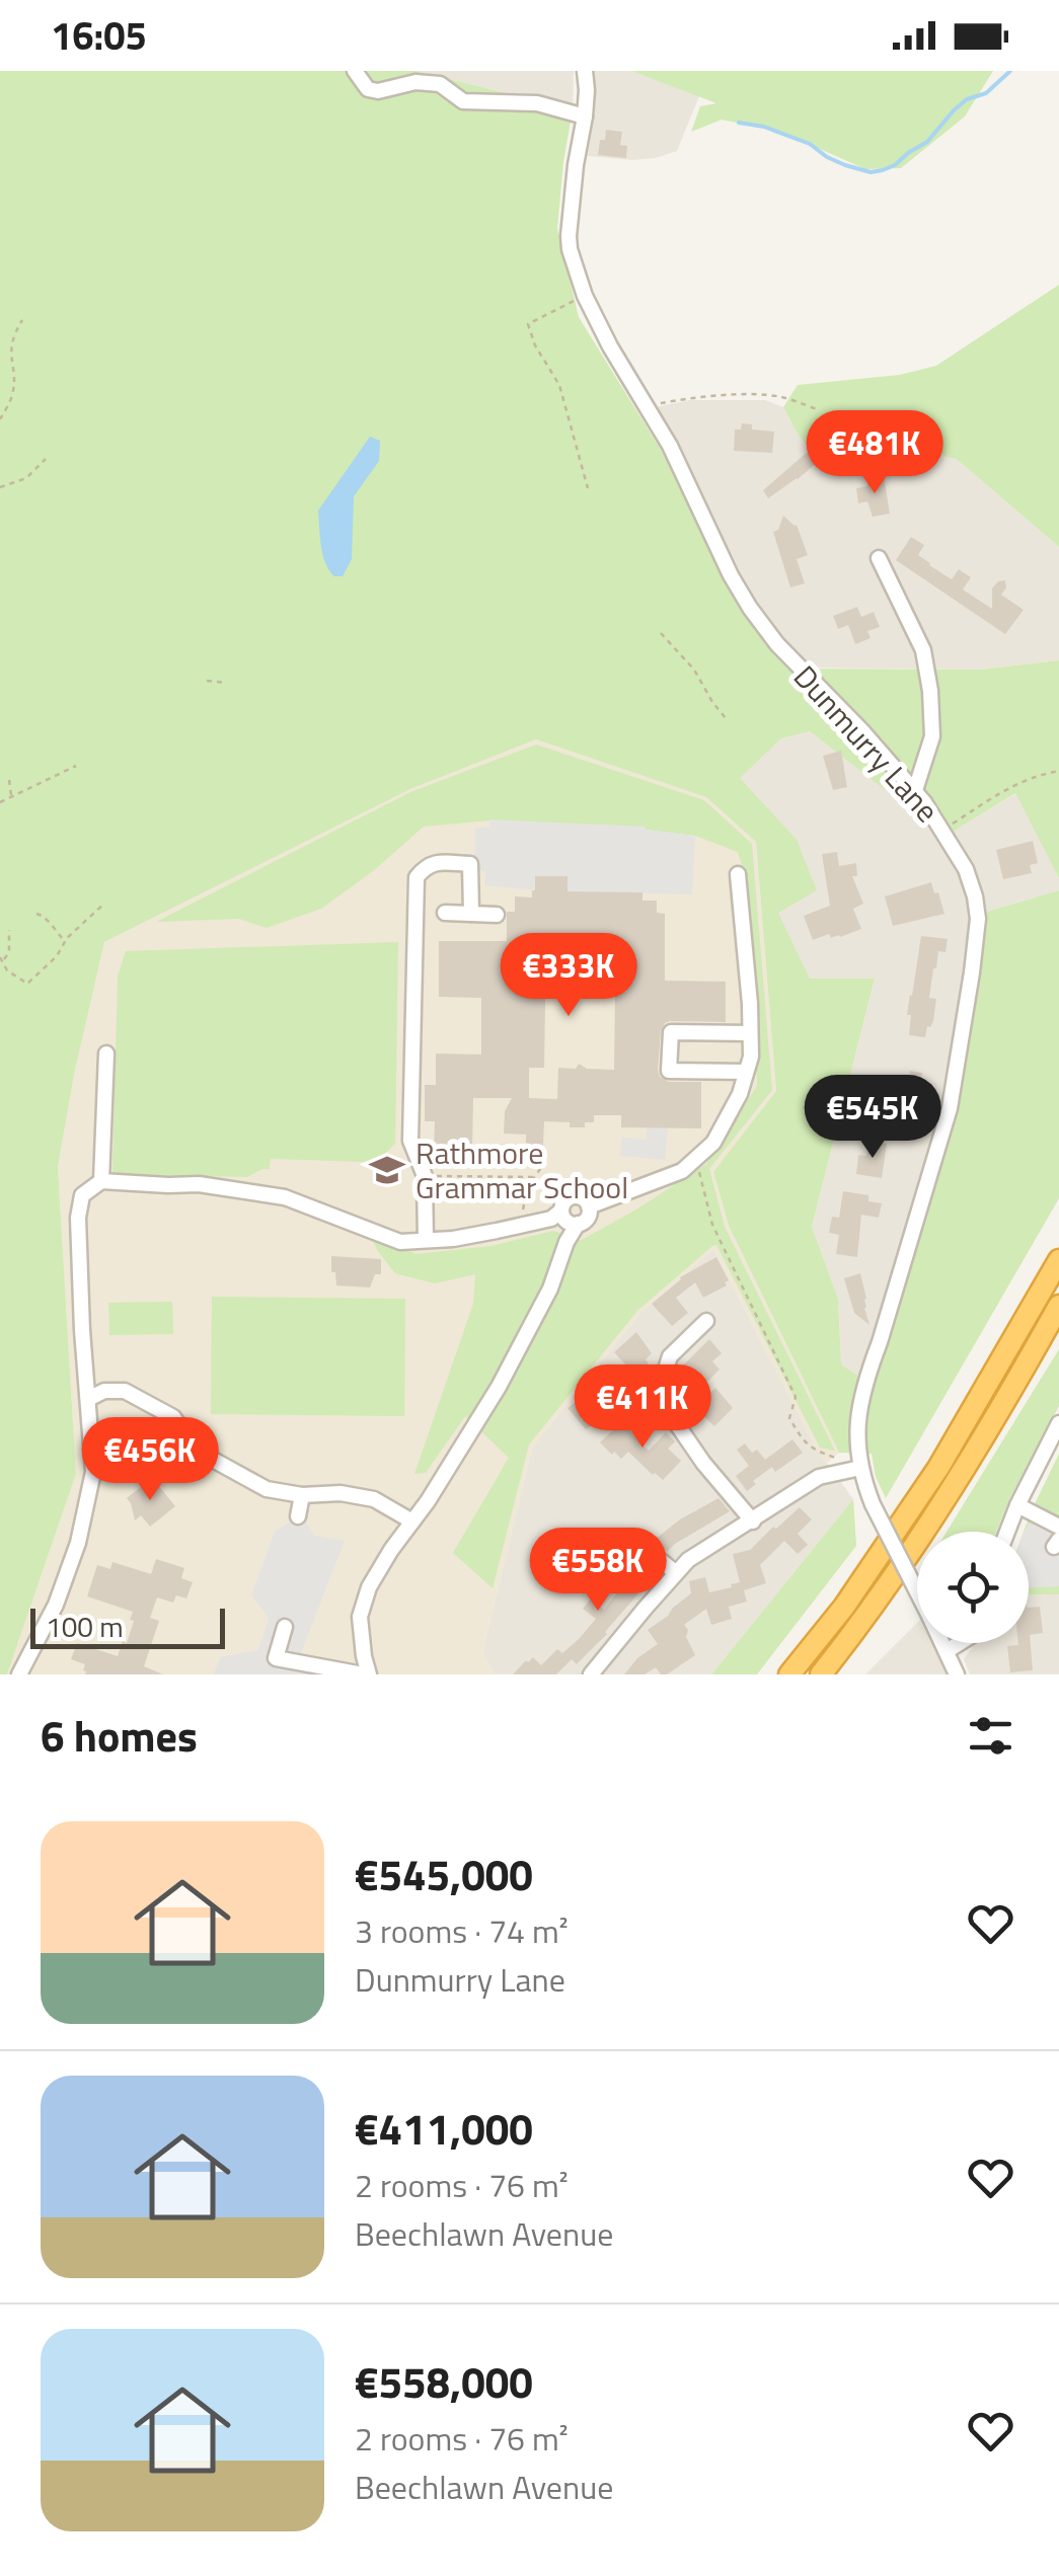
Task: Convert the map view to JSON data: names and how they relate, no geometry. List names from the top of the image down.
{
  "streets": {
    "street": ["Dunmurry Lane"]
  },
  "places": {
    "school or university": ["Rathmore Grammar School"]
  },
  "scale_bar": "100 m",
  "page": {
    "status": "16:05",
    "price": [
      "€481K",
      "€333K",
      "€545K",
      "€411K",
      "€456K",
      "€558K"
    ],
    "scale": "100 m",
    "heading": "6 homes",
    "list": [
      {
        "name": "€545,000",
        "note": "3 rooms · 74 m² · Dunmurry Lane"
      },
      {
        "name": "€411,000",
        "note": "2 rooms · 76 m² · Beechlawn Avenue"
      },
      {
        "name": "€558,000",
        "note": "2 rooms · 76 m² · Beechlawn Avenue"
      }
    ]
  }
}
